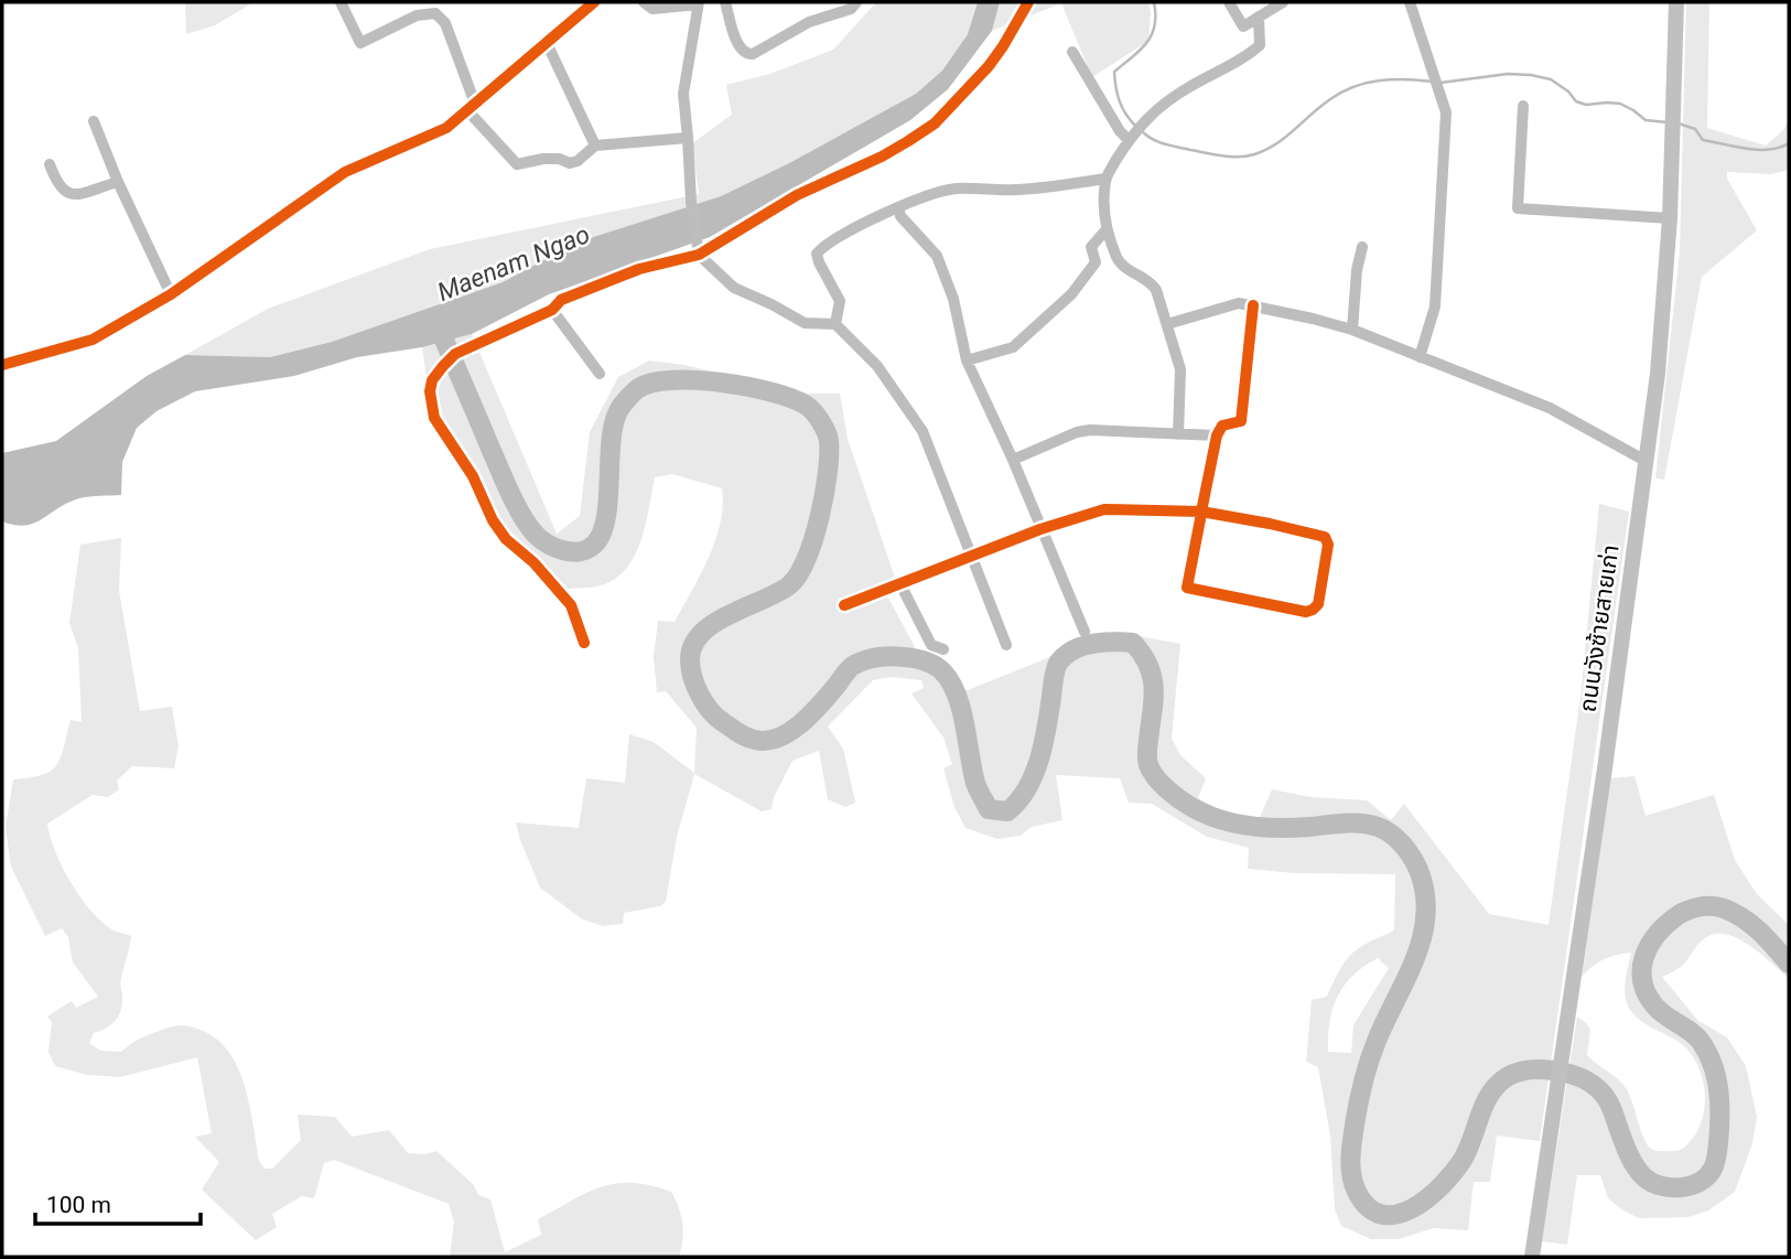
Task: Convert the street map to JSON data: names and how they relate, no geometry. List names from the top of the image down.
{
  "streets": {
    "main road": ["ถนนวังซ้ายสายเก่า"]
  },
  "water": ["Maenam Ngao"],
  "scale_bar": "100 m"
}
